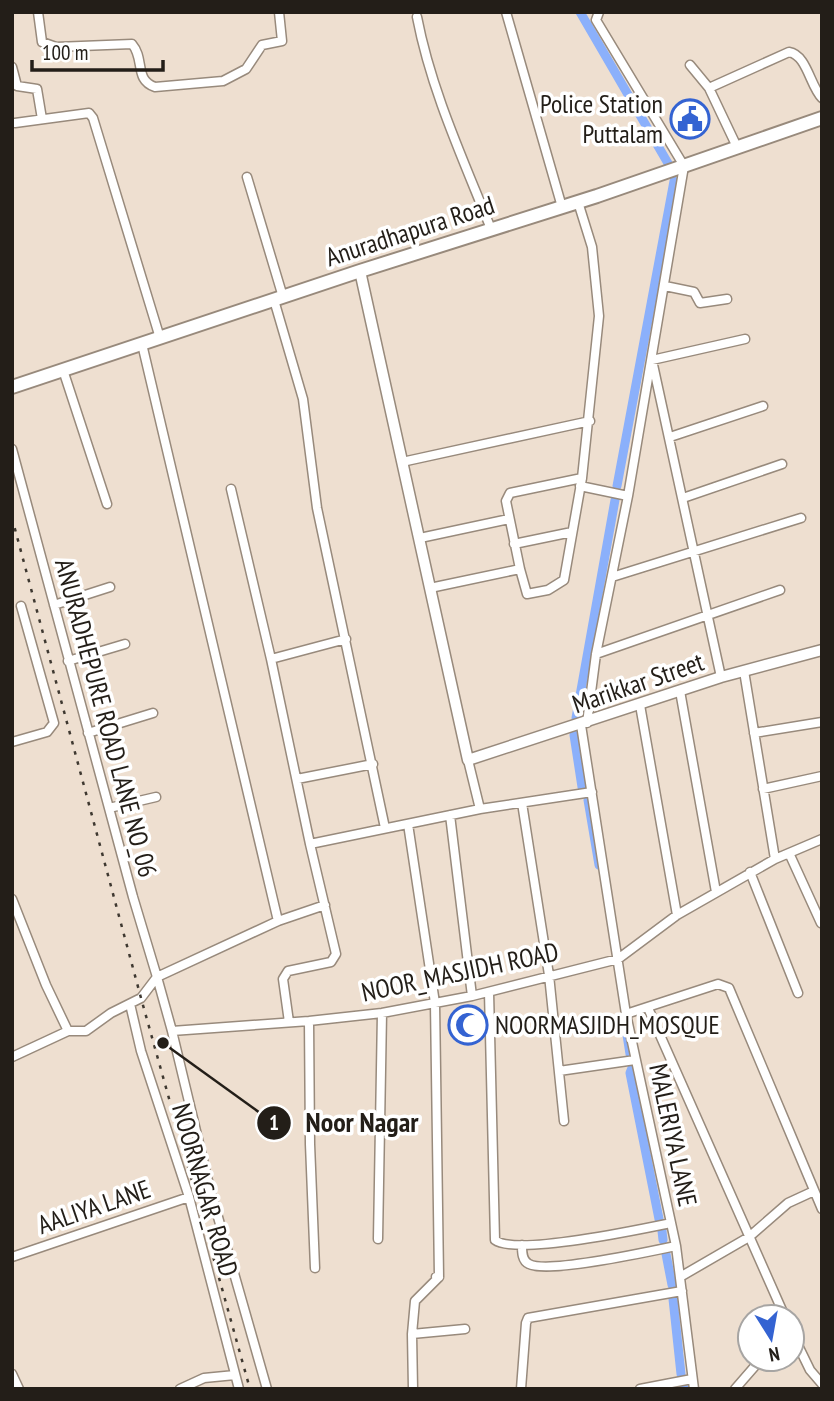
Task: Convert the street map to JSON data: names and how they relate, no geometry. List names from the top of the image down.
{
  "streets": {
    "highway": ["Anuradhapura Road"],
    "street": [
      "Marikkar Street",
      "ANURADHEPURE ROAD LANE NO_06",
      "NOOR_MASJIDH ROAD",
      "MALERIYA LANE",
      "NOORNAGAR_ROAD",
      "AALIYA LANE"
    ]
  },
  "crossings": [
    ["Anuradhapura Road", "MALERIYA LANE"],
    ["Marikkar Street", "MALERIYA LANE"],
    ["ANURADHEPURE ROAD LANE NO_06", "NOOR_MASJIDH ROAD"],
    ["NOOR_MASJIDH ROAD", "MALERIYA LANE"],
    ["NOORNAGAR_ROAD", "AALIYA LANE"]
  ],
  "places": {
    "public building": ["Police Station Puttalam"],
    "mosque": ["NOORMASJIDH_MOSQUE"],
    "other": ["Noor Nagar"]
  },
  "scale_bar": "100 m",
  "north": "bottom"
}
